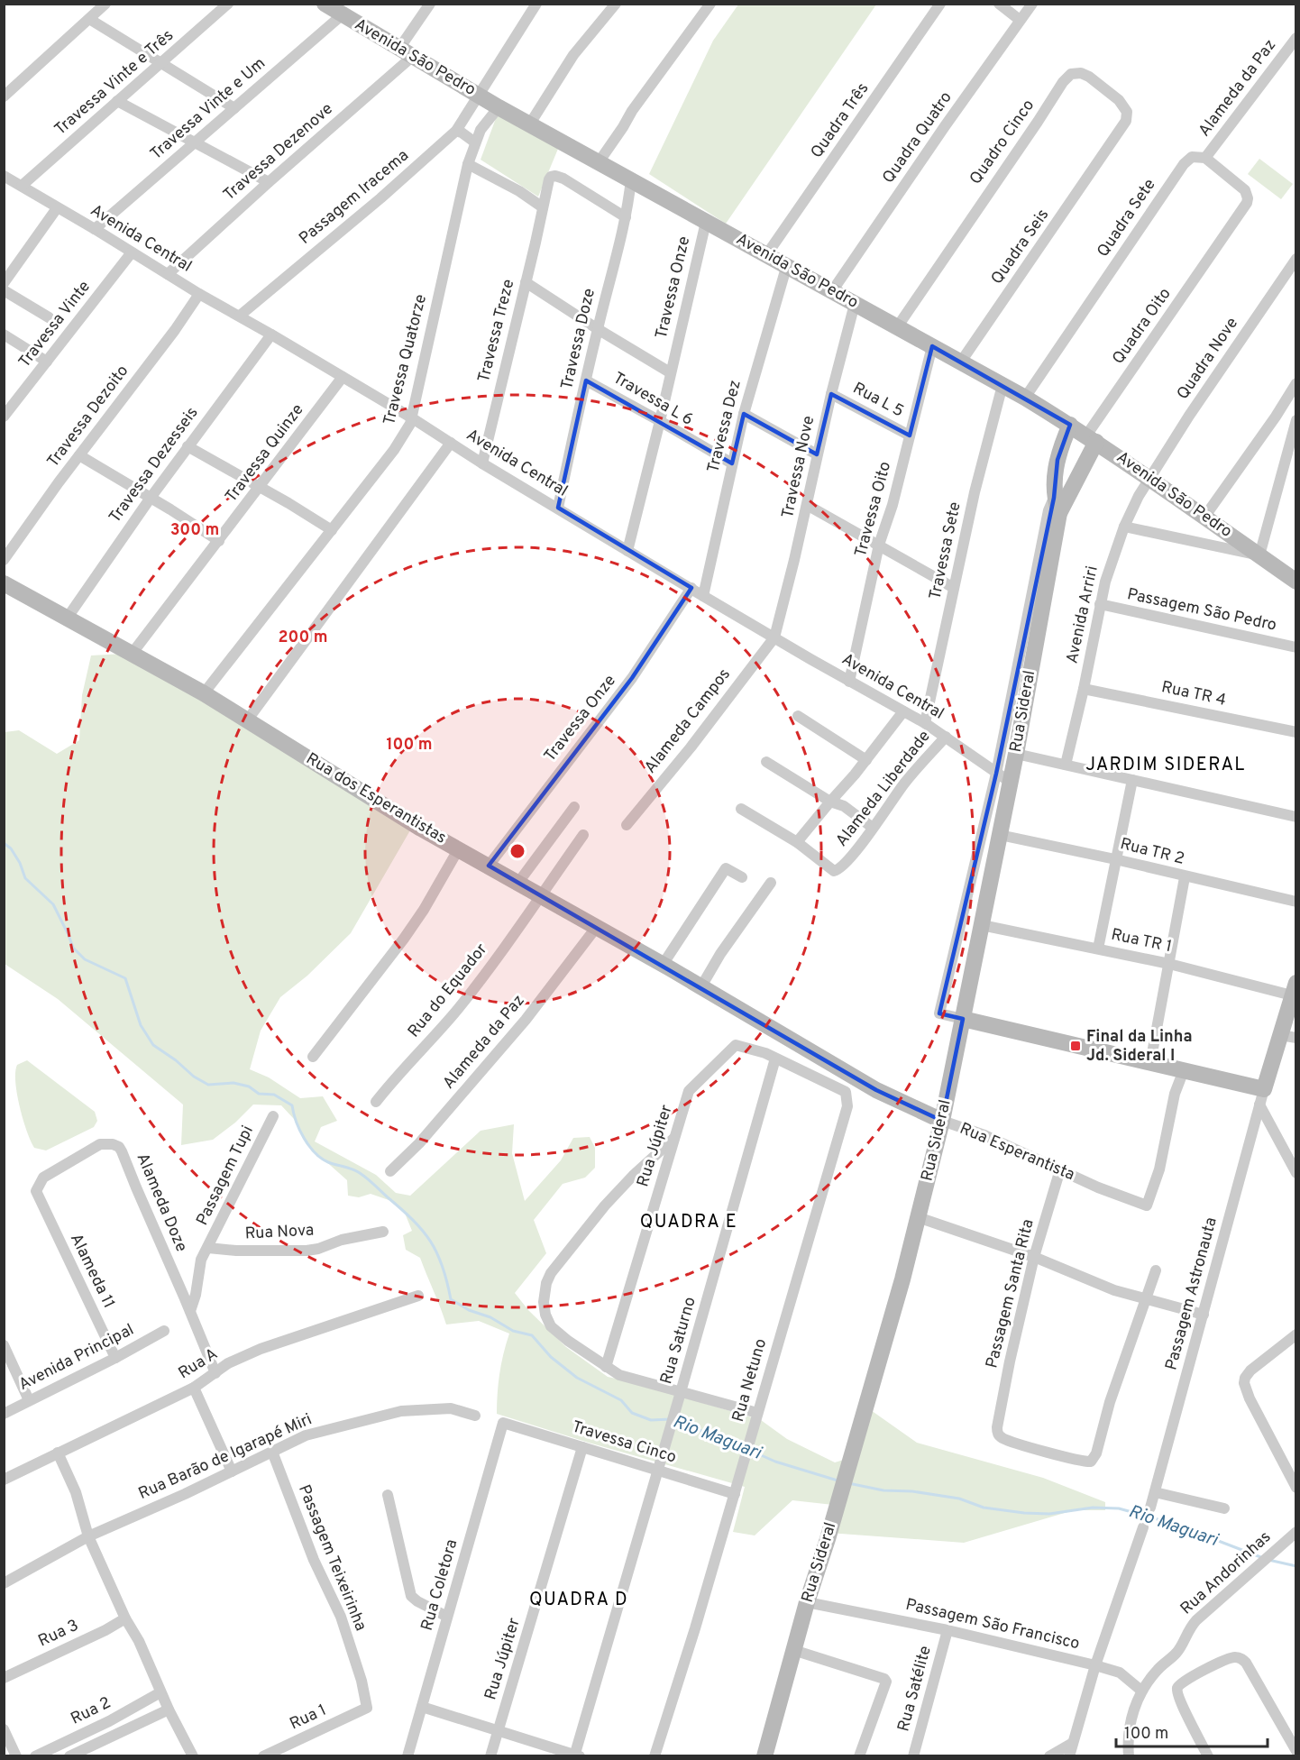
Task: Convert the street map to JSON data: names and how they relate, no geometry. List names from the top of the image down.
{
  "streets": {
    "main road": [
      "Avenida São Pedro",
      "Rua Sideral",
      "Rua dos Esperantistas",
      "Rua Esperantista"
    ],
    "street": [
      "Travessa Vinte e Três",
      "Alameda da Paz",
      "Travessa Vinte e Um",
      "Quadra Três",
      "Quadra Quatro",
      "Quadro Cinco",
      "Travessa Dezenove",
      "Passagem Iracema",
      "Quadra Sete",
      "Avenida Central",
      "Quadra Seis",
      "Travessa Onze",
      "Travessa Vinte",
      "Quadra Oito",
      "Travessa Treze",
      "Travessa Doze",
      "Quadra Nove",
      "Travessa Quatorze",
      "Travessa L 6",
      "Rua L 5",
      "Travessa Dezoito",
      "Travessa Dez",
      "Travessa Quinze",
      "Travessa Dezesseis",
      "Travessa Nove",
      "Travessa Oito",
      "Travessa Sete",
      "Passagem São Pedro",
      "Avenida Arriri",
      "Rua TR 4",
      "Alameda Campos",
      "Alameda Liberdade",
      "Rua TR 2",
      "Rua TR 1",
      "Rua do Equador",
      "Rua Júpiter",
      "Passagem Tupi",
      "Alameda Doze",
      "Rua Nova",
      "Alameda 11",
      "Passagem Santa Rita",
      "Passagem Astronauta",
      "Rua Saturno",
      "Avenida Principal",
      "Rua A",
      "Rua Netuno",
      "Travessa Cinco",
      "Rua Barão de Igarapé Miri",
      "Passagem Teixeirinha",
      "Rua Andorinhas",
      "Rua Coletora",
      "Passagem São Francisco",
      "Rua 3",
      "Rua Satélite",
      "Rua 2",
      "Rua 1"
    ]
  },
  "crossings": [
    ["Avenida São Pedro", "Travessa Vinte e Um"],
    ["Avenida São Pedro", "Quadra Três"],
    ["Avenida São Pedro", "Quadra Quatro"],
    ["Avenida São Pedro", "Quadro Cinco"],
    ["Avenida São Pedro", "Travessa Dezenove"],
    ["Avenida São Pedro", "Passagem Iracema"],
    ["Avenida São Pedro", "Quadra Sete"],
    ["Avenida São Pedro", "Quadra Seis"],
    ["Avenida São Pedro", "Travessa Onze"],
    ["Avenida São Pedro", "Quadra Oito"],
    ["Avenida São Pedro", "Travessa Doze"],
    ["Avenida São Pedro", "Quadra Nove"],
    ["Avenida São Pedro", "Travessa Quatorze"],
    ["Avenida São Pedro", "Travessa Dez"],
    ["Avenida São Pedro", "Travessa Nove"],
    ["Avenida São Pedro", "Travessa Oito"],
    ["Avenida São Pedro", "Travessa Sete"],
    ["Avenida São Pedro", "Avenida Arriri"],
    ["Avenida São Pedro", "Rua Sideral"],
    ["Travessa Vinte e Três", "Avenida Central"],
    ["Alameda da Paz", "Quadra Sete"],
    ["Alameda da Paz", "Quadra Oito"],
    ["Alameda da Paz", "Rua dos Esperantistas"],
    ["Travessa Vinte e Um", "Avenida Central"],
    ["Quadro Cinco", "Quadra Seis"],
    ["Travessa Dezenove", "Avenida Central"],
    ["Passagem Iracema", "Avenida Central"],
    ["Quadra Sete", "Quadra Oito"],
    ["Avenida Central", "Travessa Onze"],
    ["Avenida Central", "Travessa Vinte"],
    ["Avenida Central", "Travessa Treze"],
    ["Avenida Central", "Travessa Doze"],
    ["Avenida Central", "Travessa Quatorze"],
    ["Avenida Central", "Travessa Dezoito"],
    ["Avenida Central", "Travessa Dez"],
    ["Avenida Central", "Travessa Quinze"],
    ["Avenida Central", "Travessa Dezesseis"],
    ["Avenida Central", "Travessa Nove"],
    ["Avenida Central", "Travessa Oito"],
    ["Avenida Central", "Travessa Sete"],
    ["Avenida Central", "Rua Sideral"],
    ["Avenida Central", "Alameda Campos"],
    ["Avenida Central", "Alameda Liberdade"],
    ["Travessa Onze", "Travessa L 6"],
    ["Travessa Onze", "Rua dos Esperantistas"],
    ["Quadra Oito", "Rua Sideral"],
    ["Travessa Treze", "Travessa Doze"],
    ["Travessa Doze", "Travessa L 6"],
    ["Quadra Nove", "Avenida Arriri"],
    ["Travessa Quatorze", "Rua dos Esperantistas"],
    ["Travessa L 6", "Travessa Dez"],
    ["Rua L 5", "Travessa Nove"],
    ["Rua L 5", "Travessa Oito"],
    ["Travessa Quinze", "Rua dos Esperantistas"],
    ["Travessa Dezesseis", "Rua dos Esperantistas"],
    ["Travessa Nove", "Alameda Campos"],
    ["Passagem São Pedro", "Avenida Arriri"],
    ["Avenida Arriri", "Rua TR 4"],
    ["Rua Sideral", "Rua TR 2"],
    ["Rua Sideral", "Rua TR 1"],
    ["Rua Sideral", "Rua Esperantista"],
    ["Rua Sideral", "Passagem São Francisco"],
    ["Rua dos Esperantistas", "Rua do Equador"],
    ["Rua dos Esperantistas", "Rua Esperantista"],
    ["Rua Júpiter", "Rua Saturno"],
    ["Rua Júpiter", "Rua Netuno"],
    ["Rua Júpiter", "Travessa Cinco"],
    ["Rua Esperantista", "Passagem Santa Rita"],
    ["Passagem Tupi", "Alameda Doze"],
    ["Passagem Tupi", "Rua Nova"],
    ["Alameda Doze", "Alameda 11"],
    ["Alameda Doze", "Rua A"],
    ["Alameda 11", "Avenida Principal"],
    ["Rua Saturno", "Rua Netuno"],
    ["Rua Saturno", "Travessa Cinco"],
    ["Rua Netuno", "Travessa Cinco"],
    ["Travessa Cinco", "Rua Coletora"],
    ["Rua Barão de Igarapé Miri", "Passagem Teixeirinha"],
    ["Passagem Teixeirinha", "Rua 1"],
    ["Rua Andorinhas", "Passagem São Francisco"],
    ["Passagem São Francisco", "Rua Satélite"]
  ],
  "districts": ["JARDIM SIDERAL", "QUADRA E", "QUADRA D"],
  "water": ["Rio Maguari"],
  "places": {
    "transit": ["Final da Linha Jd. Sideral I"]
  },
  "scale_bar": "100 m",
  "rings": ["300 m", "200 m", "100 m"]
}
